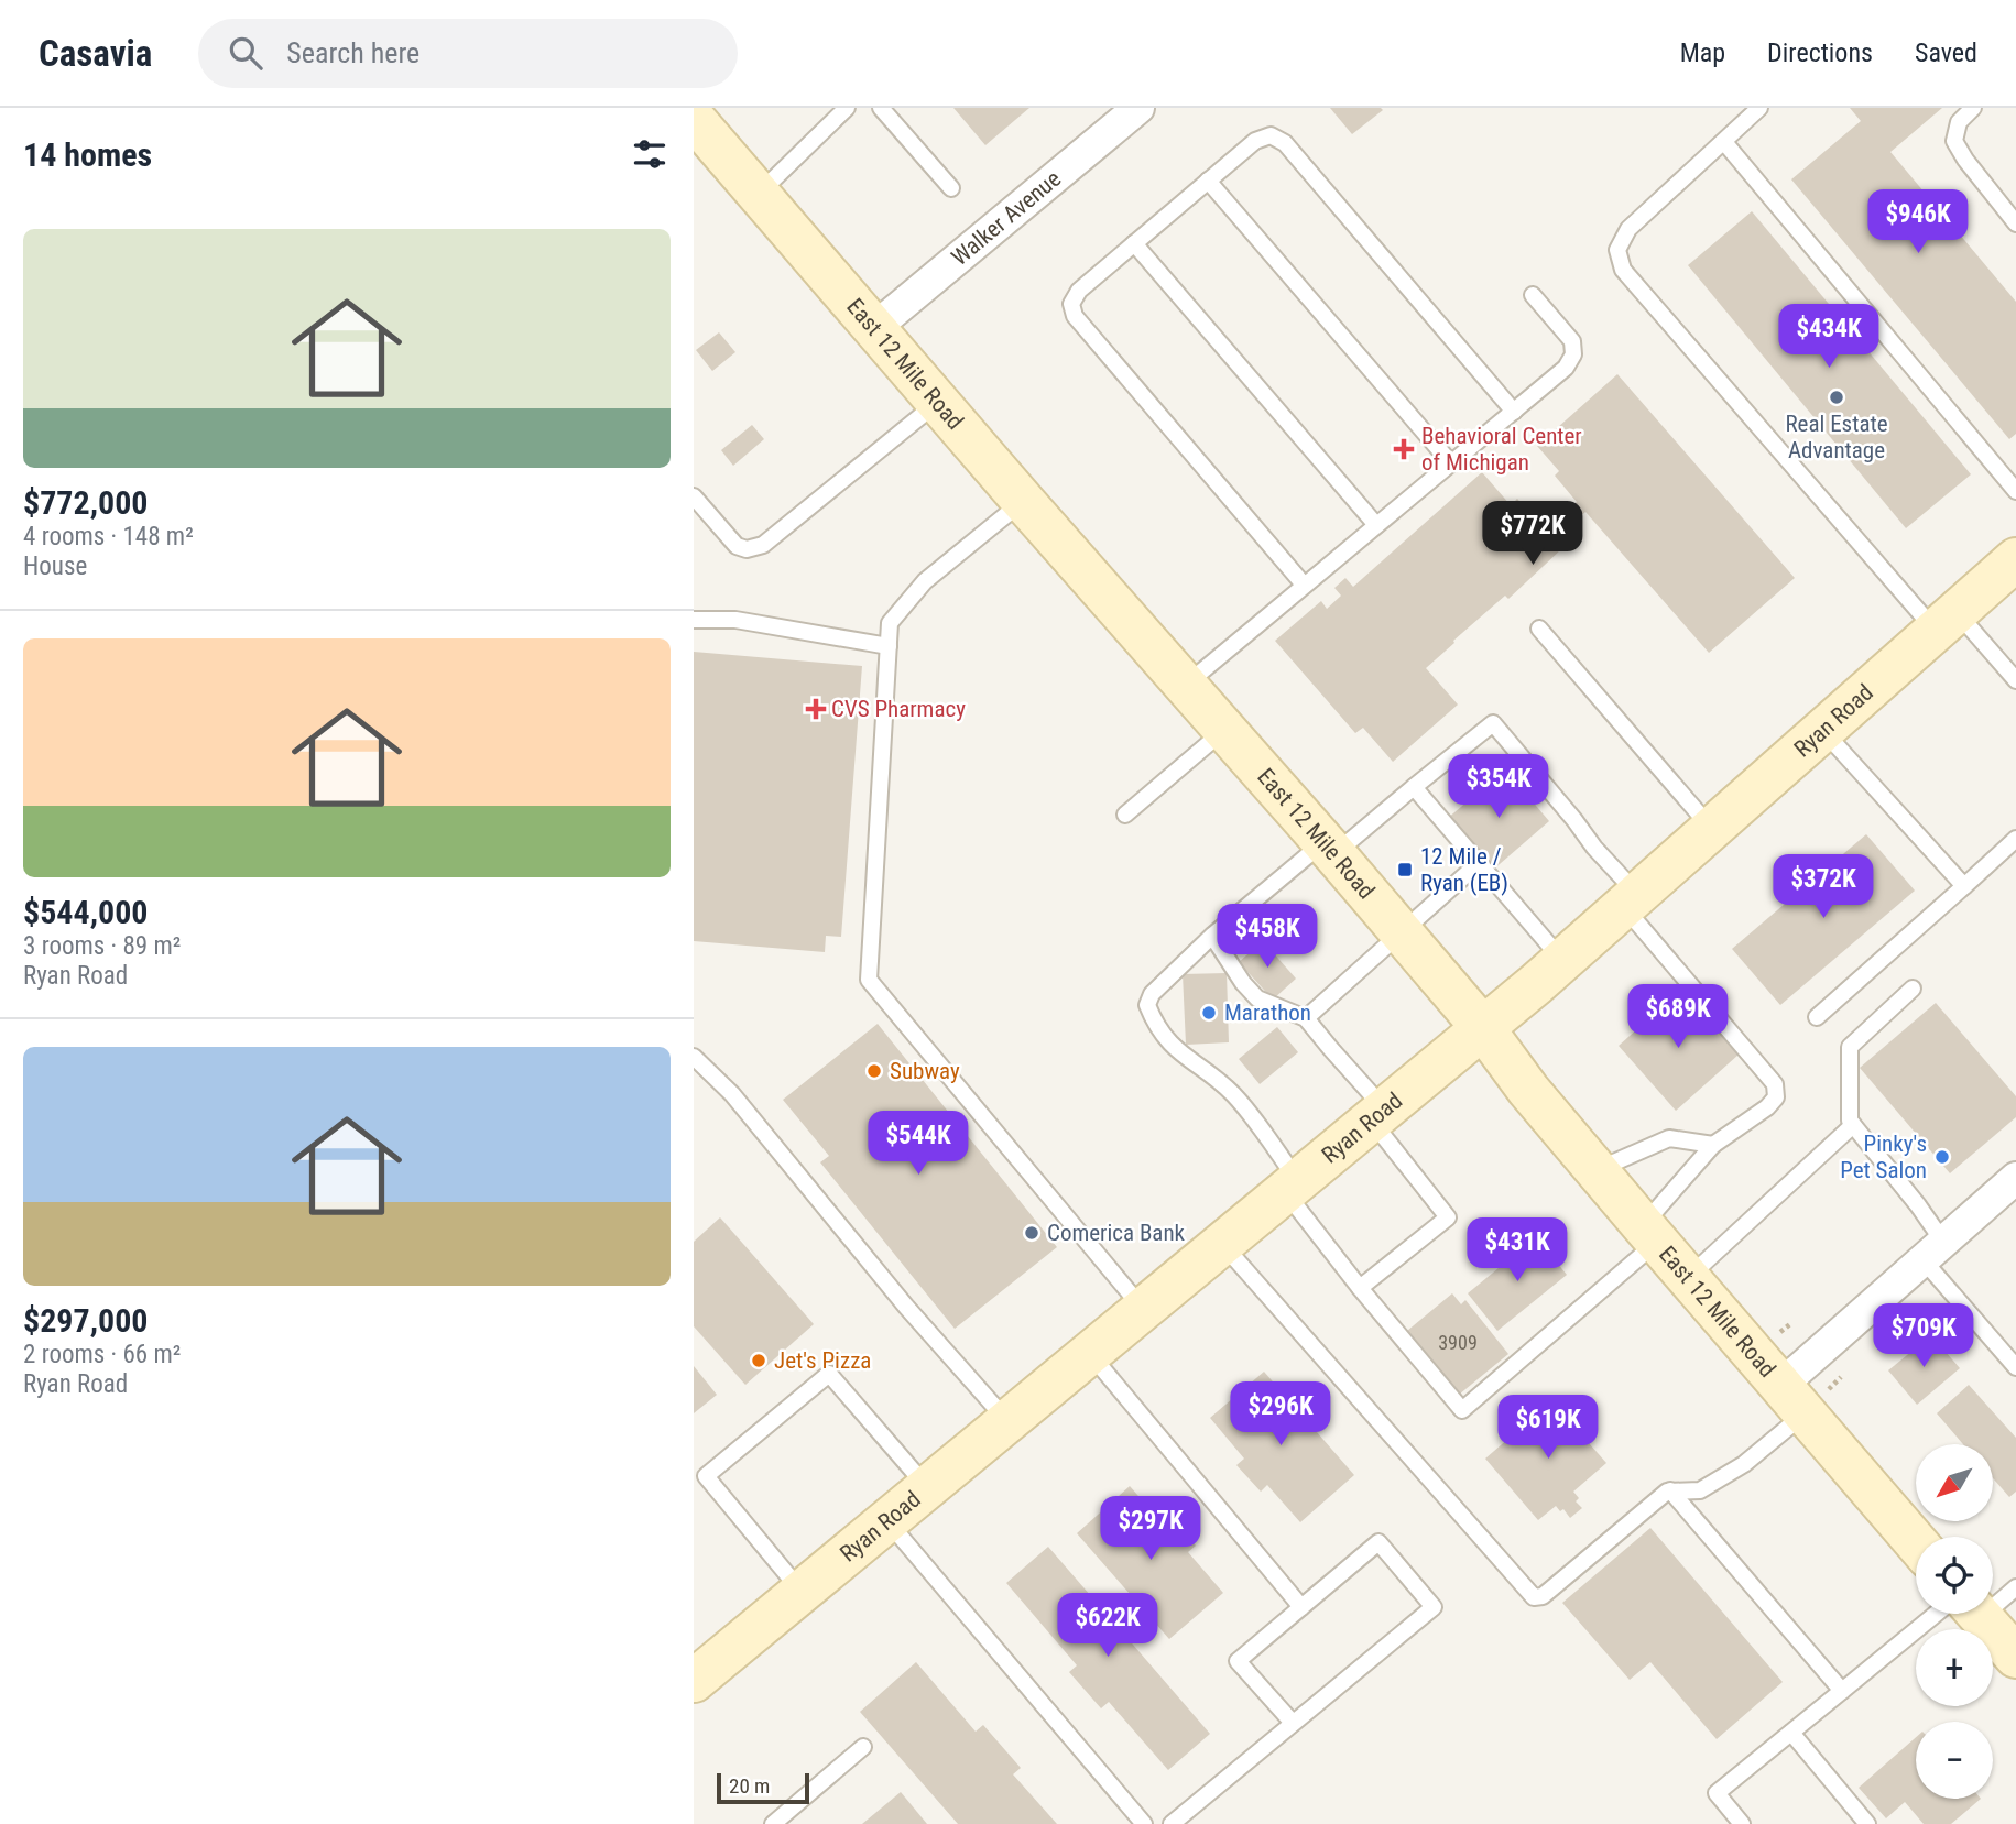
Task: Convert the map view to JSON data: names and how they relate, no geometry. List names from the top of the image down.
{
  "streets": {
    "main road": ["East 12 Mile Road", "Ryan Road"],
    "street": ["Walker Avenue"]
  },
  "crossings": [
    ["Walker Avenue", "East 12 Mile Road"],
    ["East 12 Mile Road", "Ryan Road"]
  ],
  "places": {
    "other": [
      "Real Estate Advantage",
      "Marathon",
      "Subway",
      "Pinky's Pet Salon",
      "Comerica Bank",
      "Jet's Pizza"
    ],
    "health": ["Behavioral Center of Michigan", "CVS Pharmacy"],
    "transit": ["12 Mile / Ryan (EB)"]
  },
  "house_numbers": ["3909"],
  "scale_bar": "20 m",
  "north": "bottom left",
  "page": {
    "header": "Casavia",
    "search": "Search here",
    "nav": ["Map", "Directions", "Saved"],
    "heading": "14 homes",
    "price": [
      "$946K",
      "$434K",
      "$772K",
      "$354K",
      "$372K",
      "$458K",
      "$689K",
      "$544K",
      "$431K",
      "$709K",
      "$296K",
      "$619K",
      "$297K",
      "$622K"
    ],
    "list": [
      {
        "name": "$772,000",
        "note": "4 rooms · 148 m² · House"
      },
      {
        "name": "$544,000",
        "note": "3 rooms · 89 m² · Ryan Road"
      },
      {
        "name": "$297,000",
        "note": "2 rooms · 66 m² · Ryan Road"
      }
    ],
    "map_buttons": ["+", "−"],
    "scale": "20 m"
  }
}
